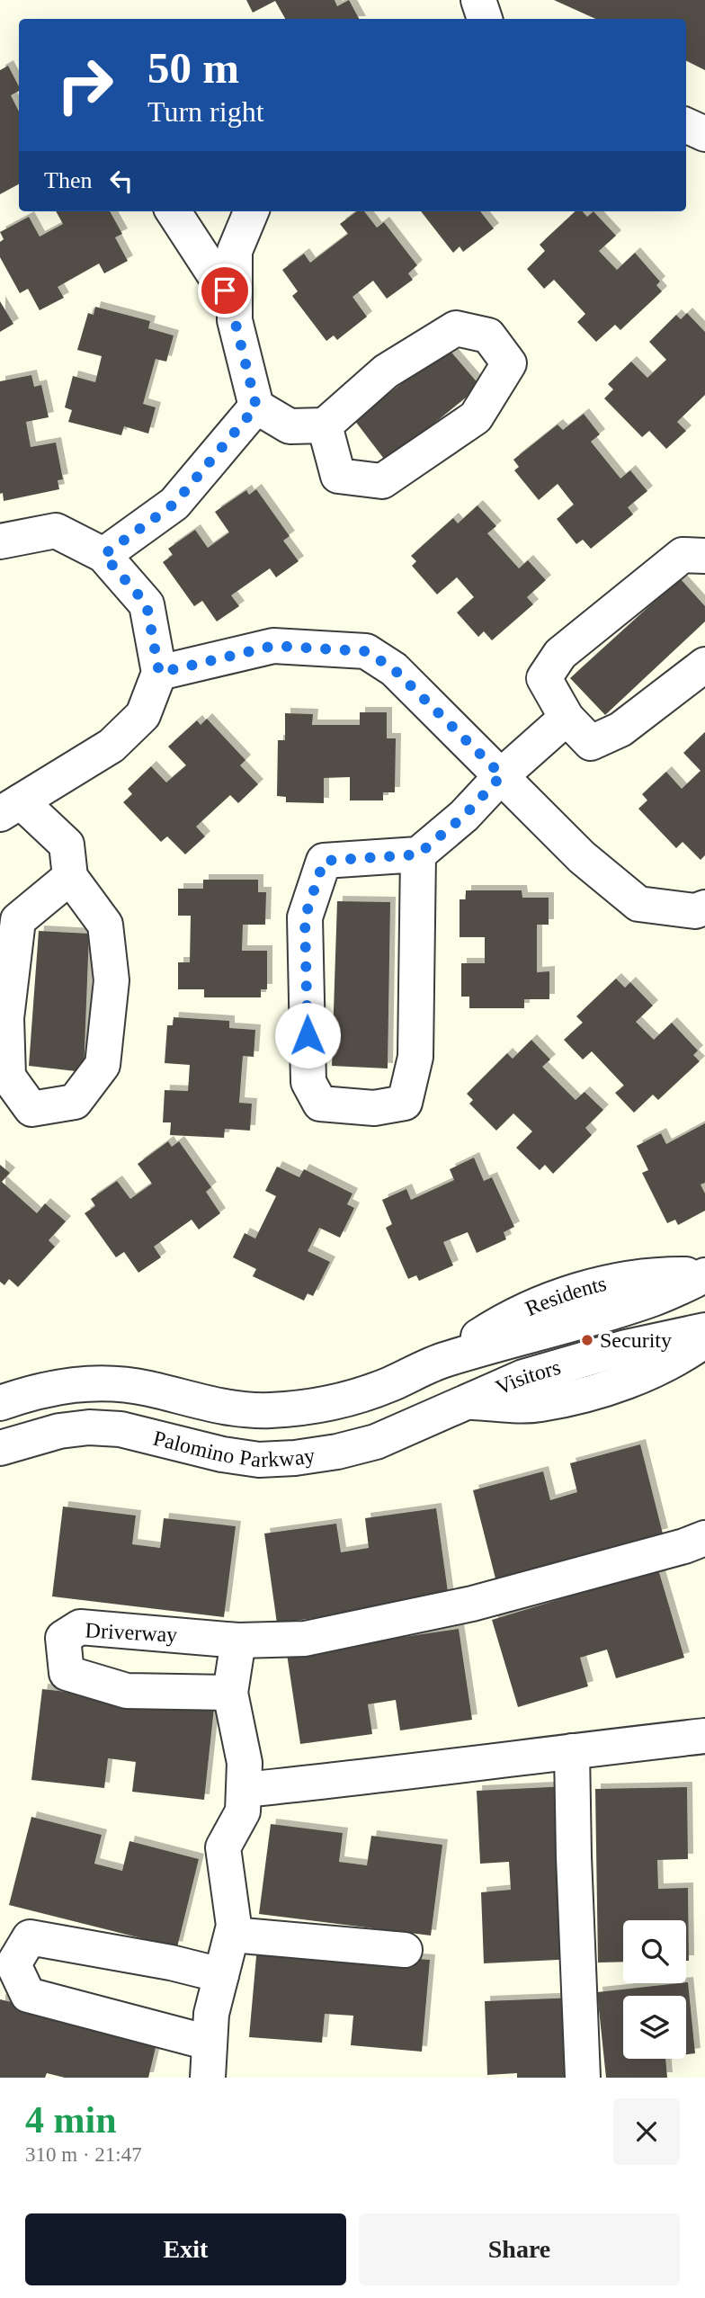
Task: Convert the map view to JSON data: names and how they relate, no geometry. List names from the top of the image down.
{
  "streets": {
    "street": ["Visitors", "Palomino Parkway", "Driverway"]
  },
  "crossings": [
    ["Visitors", "Palomino Parkway"]
  ],
  "places": ["Security"],
  "page": {
    "turn": ["50 m", "Turn right"],
    "then": "Then",
    "heading": ["4 min", "310 m · 21:47"],
    "buttons": ["Exit", "Share"]
  }
}
